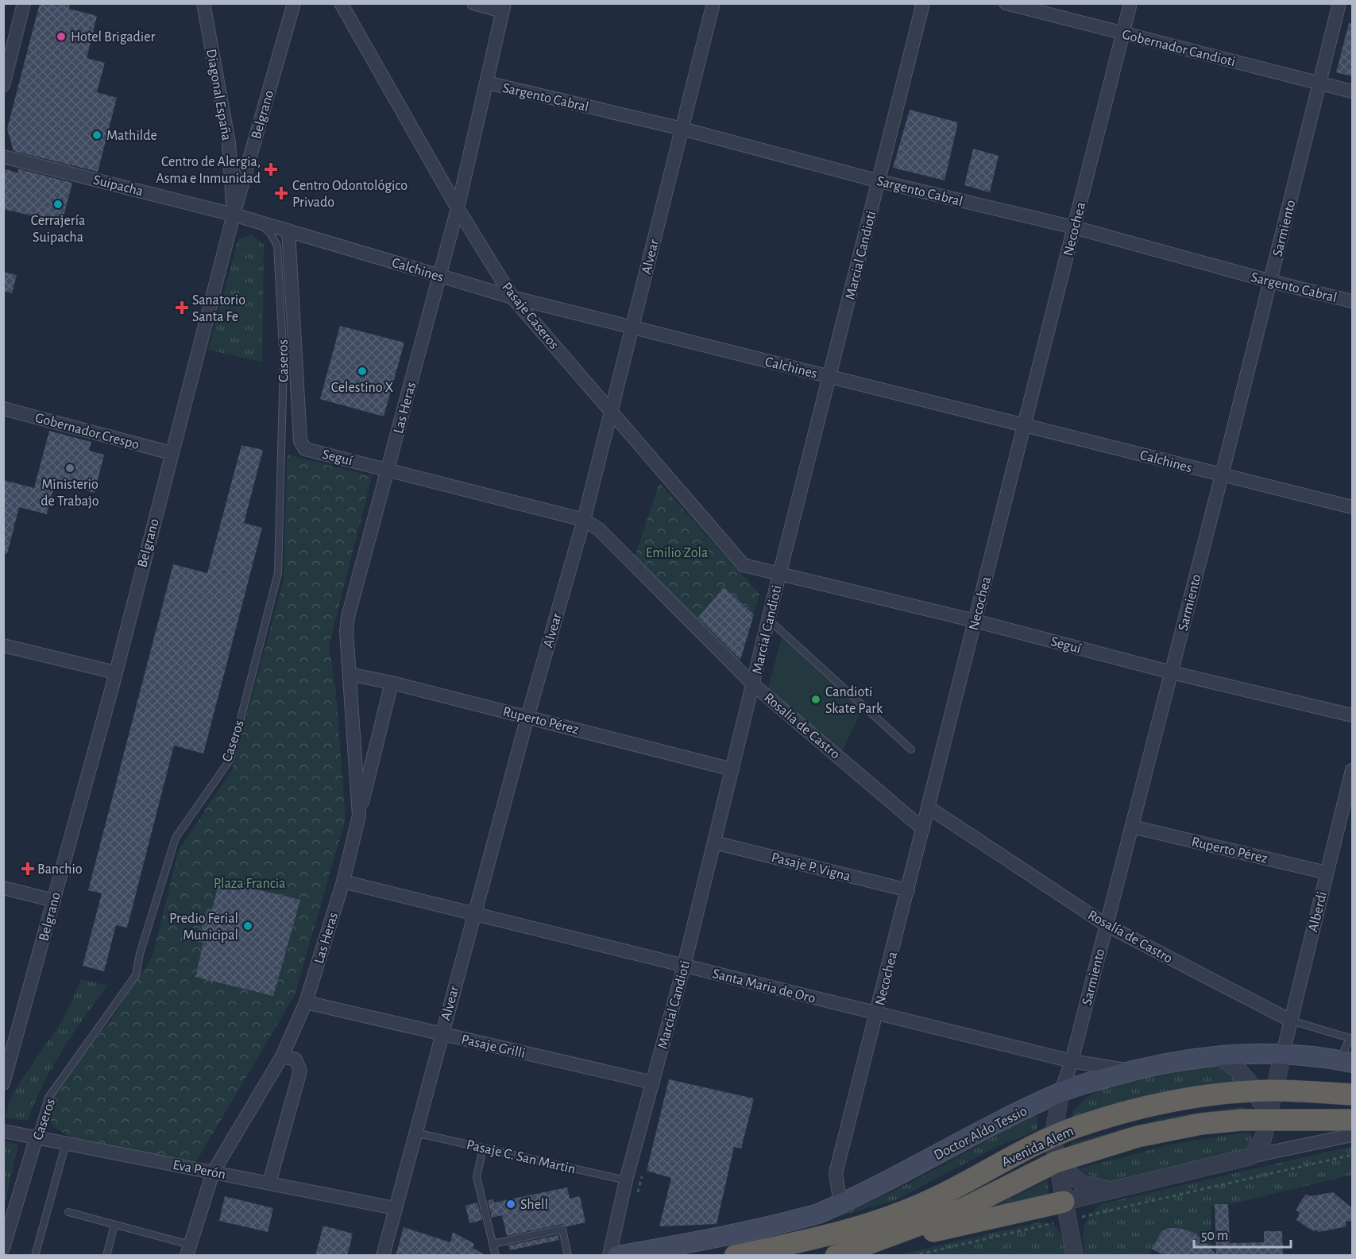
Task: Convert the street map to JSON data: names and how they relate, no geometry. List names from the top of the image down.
{
  "streets": {
    "highway": ["Avenida Alem"],
    "main road": ["Doctor Aldo Tessio"],
    "street": [
      "Gobernador Candioti",
      "Diagonal España",
      "Sargento Cabral",
      "Belgrano",
      "Suipacha",
      "Sarmiento",
      "Necochea",
      "Marcial Candioti",
      "Alvear",
      "Calchines",
      "Pasaje Caseros",
      "Caseros",
      "Las Heras",
      "Gobernador Crespo",
      "Seguí",
      "Ruperto Pérez",
      "Rosalía de Castro",
      "Pasaje P. Vigna",
      "Alberdi",
      "Santa Maria de Oro",
      "Pasaje Grilli",
      "Eva Perón"
    ],
    "lane": ["Pasaje C. San Martin"]
  },
  "crossings": [
    ["Gobernador Candioti", "Sarmiento"],
    ["Gobernador Candioti", "Necochea"],
    ["Diagonal España", "Belgrano"],
    ["Diagonal España", "Suipacha"],
    ["Diagonal España", "Calchines"],
    ["Sargento Cabral", "Sarmiento"],
    ["Sargento Cabral", "Necochea"],
    ["Sargento Cabral", "Marcial Candioti"],
    ["Sargento Cabral", "Alvear"],
    ["Sargento Cabral", "Las Heras"],
    ["Belgrano", "Suipacha"],
    ["Belgrano", "Calchines"],
    ["Belgrano", "Gobernador Crespo"],
    ["Suipacha", "Calchines"],
    ["Sarmiento", "Calchines"],
    ["Sarmiento", "Seguí"],
    ["Sarmiento", "Ruperto Pérez"],
    ["Sarmiento", "Rosalía de Castro"],
    ["Sarmiento", "Santa Maria de Oro"],
    ["Sarmiento", "Doctor Aldo Tessio"],
    ["Sarmiento", "Avenida Alem"],
    ["Necochea", "Calchines"],
    ["Necochea", "Seguí"],
    ["Necochea", "Rosalía de Castro"],
    ["Necochea", "Pasaje P. Vigna"],
    ["Necochea", "Santa Maria de Oro"],
    ["Necochea", "Doctor Aldo Tessio"],
    ["Marcial Candioti", "Calchines"],
    ["Marcial Candioti", "Pasaje Caseros"],
    ["Marcial Candioti", "Seguí"],
    ["Marcial Candioti", "Ruperto Pérez"],
    ["Marcial Candioti", "Rosalía de Castro"],
    ["Marcial Candioti", "Pasaje P. Vigna"],
    ["Marcial Candioti", "Santa Maria de Oro"],
    ["Marcial Candioti", "Pasaje Grilli"],
    ["Marcial Candioti", "Pasaje C. San Martin"],
    ["Alvear", "Calchines"],
    ["Alvear", "Pasaje Caseros"],
    ["Alvear", "Seguí"],
    ["Alvear", "Ruperto Pérez"],
    ["Alvear", "Rosalía de Castro"],
    ["Alvear", "Santa Maria de Oro"],
    ["Alvear", "Pasaje Grilli"],
    ["Alvear", "Pasaje C. San Martin"],
    ["Alvear", "Eva Perón"],
    ["Calchines", "Pasaje Caseros"],
    ["Calchines", "Caseros"],
    ["Calchines", "Las Heras"],
    ["Calchines", "Seguí"],
    ["Pasaje Caseros", "Las Heras"],
    ["Pasaje Caseros", "Seguí"],
    ["Caseros", "Eva Perón"],
    ["Las Heras", "Seguí"],
    ["Las Heras", "Ruperto Pérez"],
    ["Las Heras", "Santa Maria de Oro"],
    ["Las Heras", "Pasaje Grilli"],
    ["Las Heras", "Eva Perón"],
    ["Seguí", "Rosalía de Castro"],
    ["Ruperto Pérez", "Alberdi"],
    ["Rosalía de Castro", "Alberdi"],
    ["Alberdi", "Doctor Aldo Tessio"],
    ["Santa Maria de Oro", "Doctor Aldo Tessio"]
  ],
  "parks": ["Emilio Zola", "Plaza Francia"],
  "places": {
    "other": [
      "Hotel Brigadier",
      "Mathilde",
      "Cerrajería Suipacha",
      "Celestino X",
      "Ministerio de Trabajo",
      "Candioti Skate Park",
      "Predio Ferial Municipal",
      "Shell"
    ],
    "health": [
      "Centro de Alergia, Asma e Inmunidad",
      "Centro Odontológico Privado",
      "Sanatorio Santa Fe",
      "Banchio"
    ]
  },
  "scale_bar": "50 m"
}
